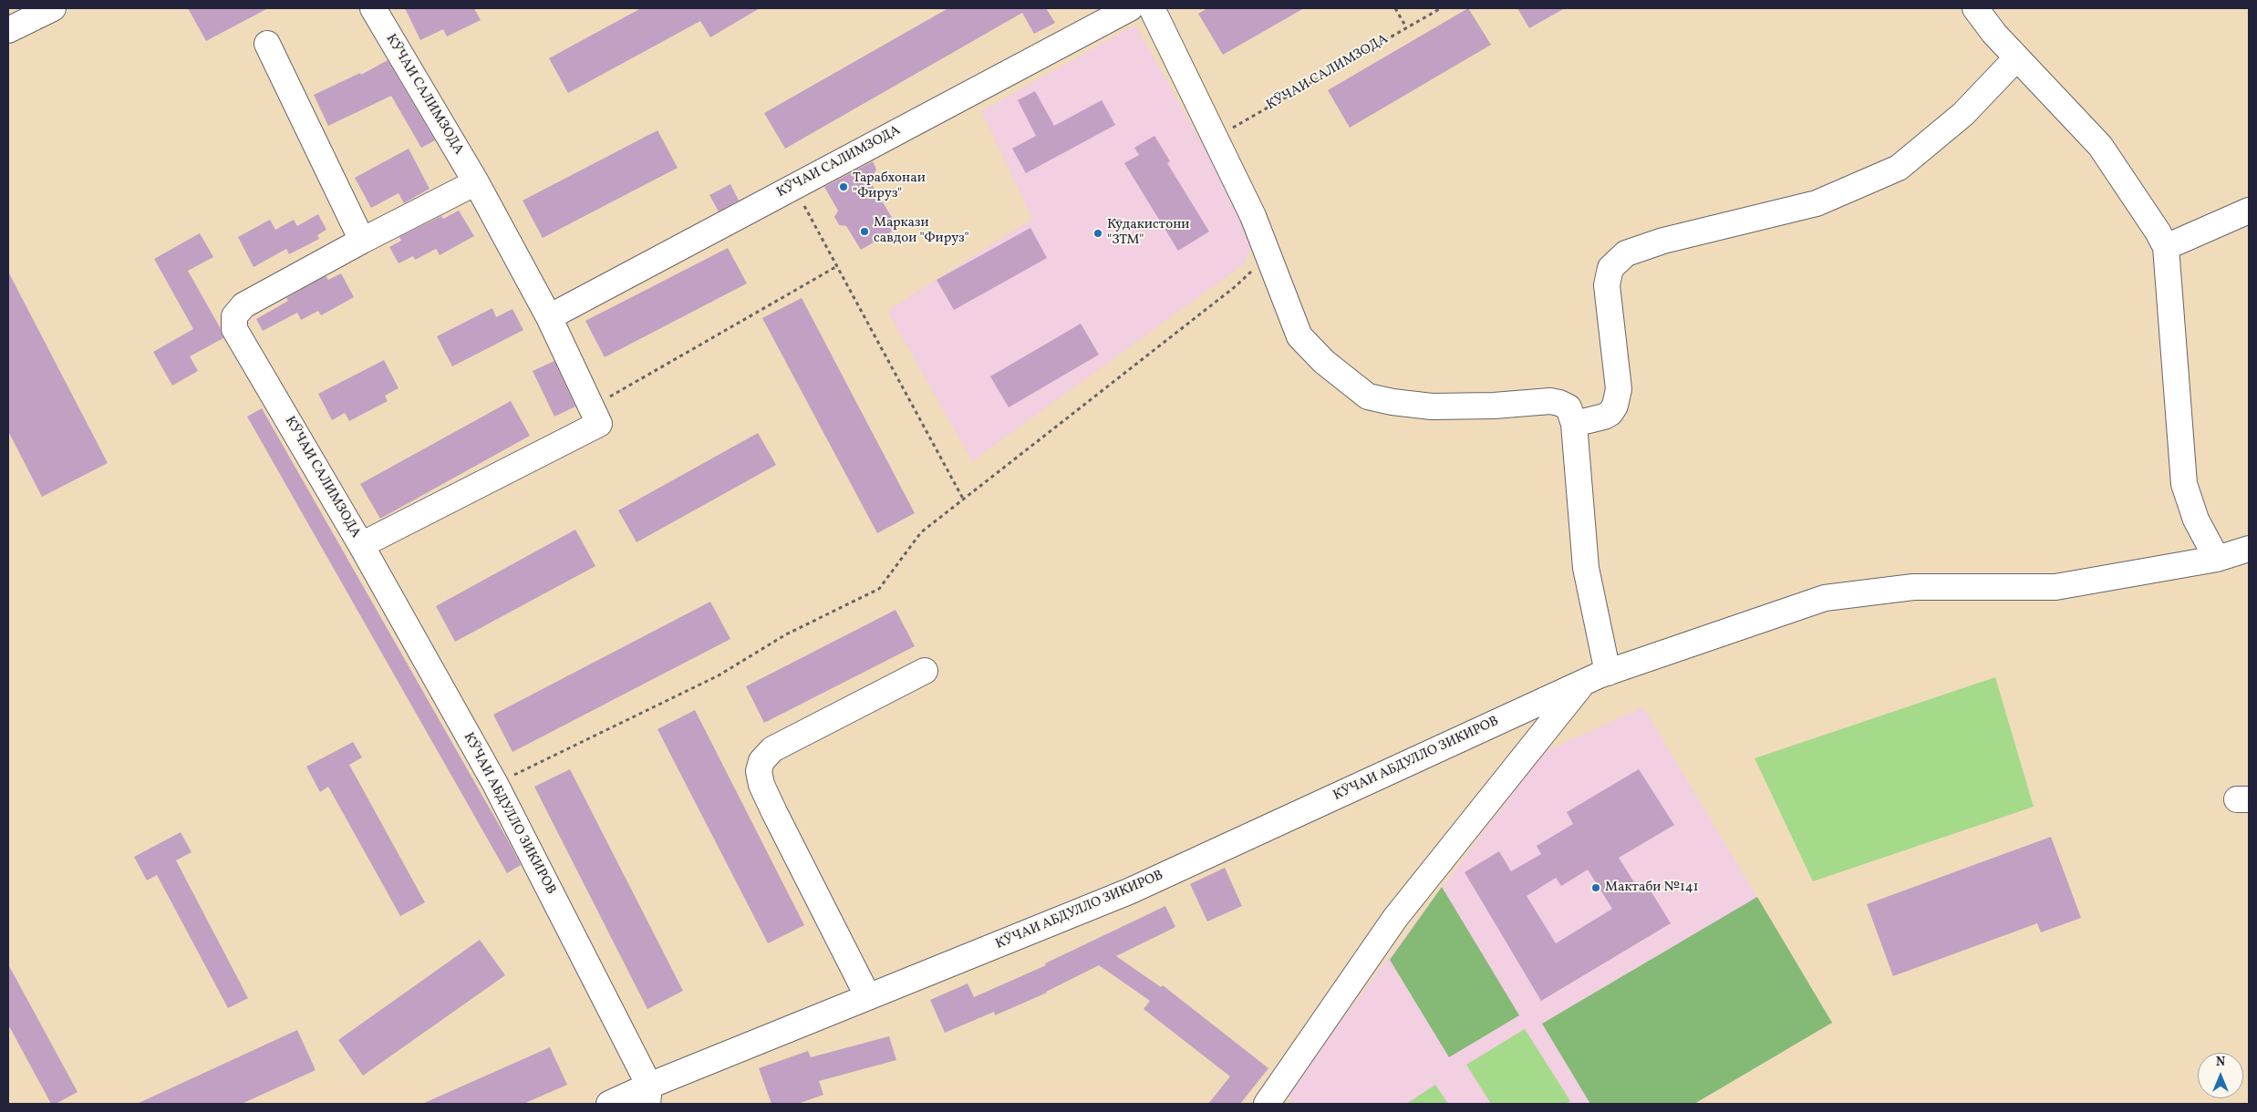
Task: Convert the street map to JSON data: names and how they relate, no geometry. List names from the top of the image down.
{
  "streets": {
    "street": ["КӮЧАИ САЛИМЗОДА", "КӮЧАИ АБДУЛЛО ЗИКИРОВ"]
  },
  "crossings": [
    ["КӮЧАИ САЛИМЗОДА", "КӮЧАИ АБДУЛЛО ЗИКИРОВ"]
  ],
  "places": [
    "Тарабхонаи \"Фируз\"",
    "Маркази савдои \"Фируз\"",
    "Кӯдакистони \"ЗТМ\"",
    "Мактаби №141"
  ],
  "north": "top"
}
